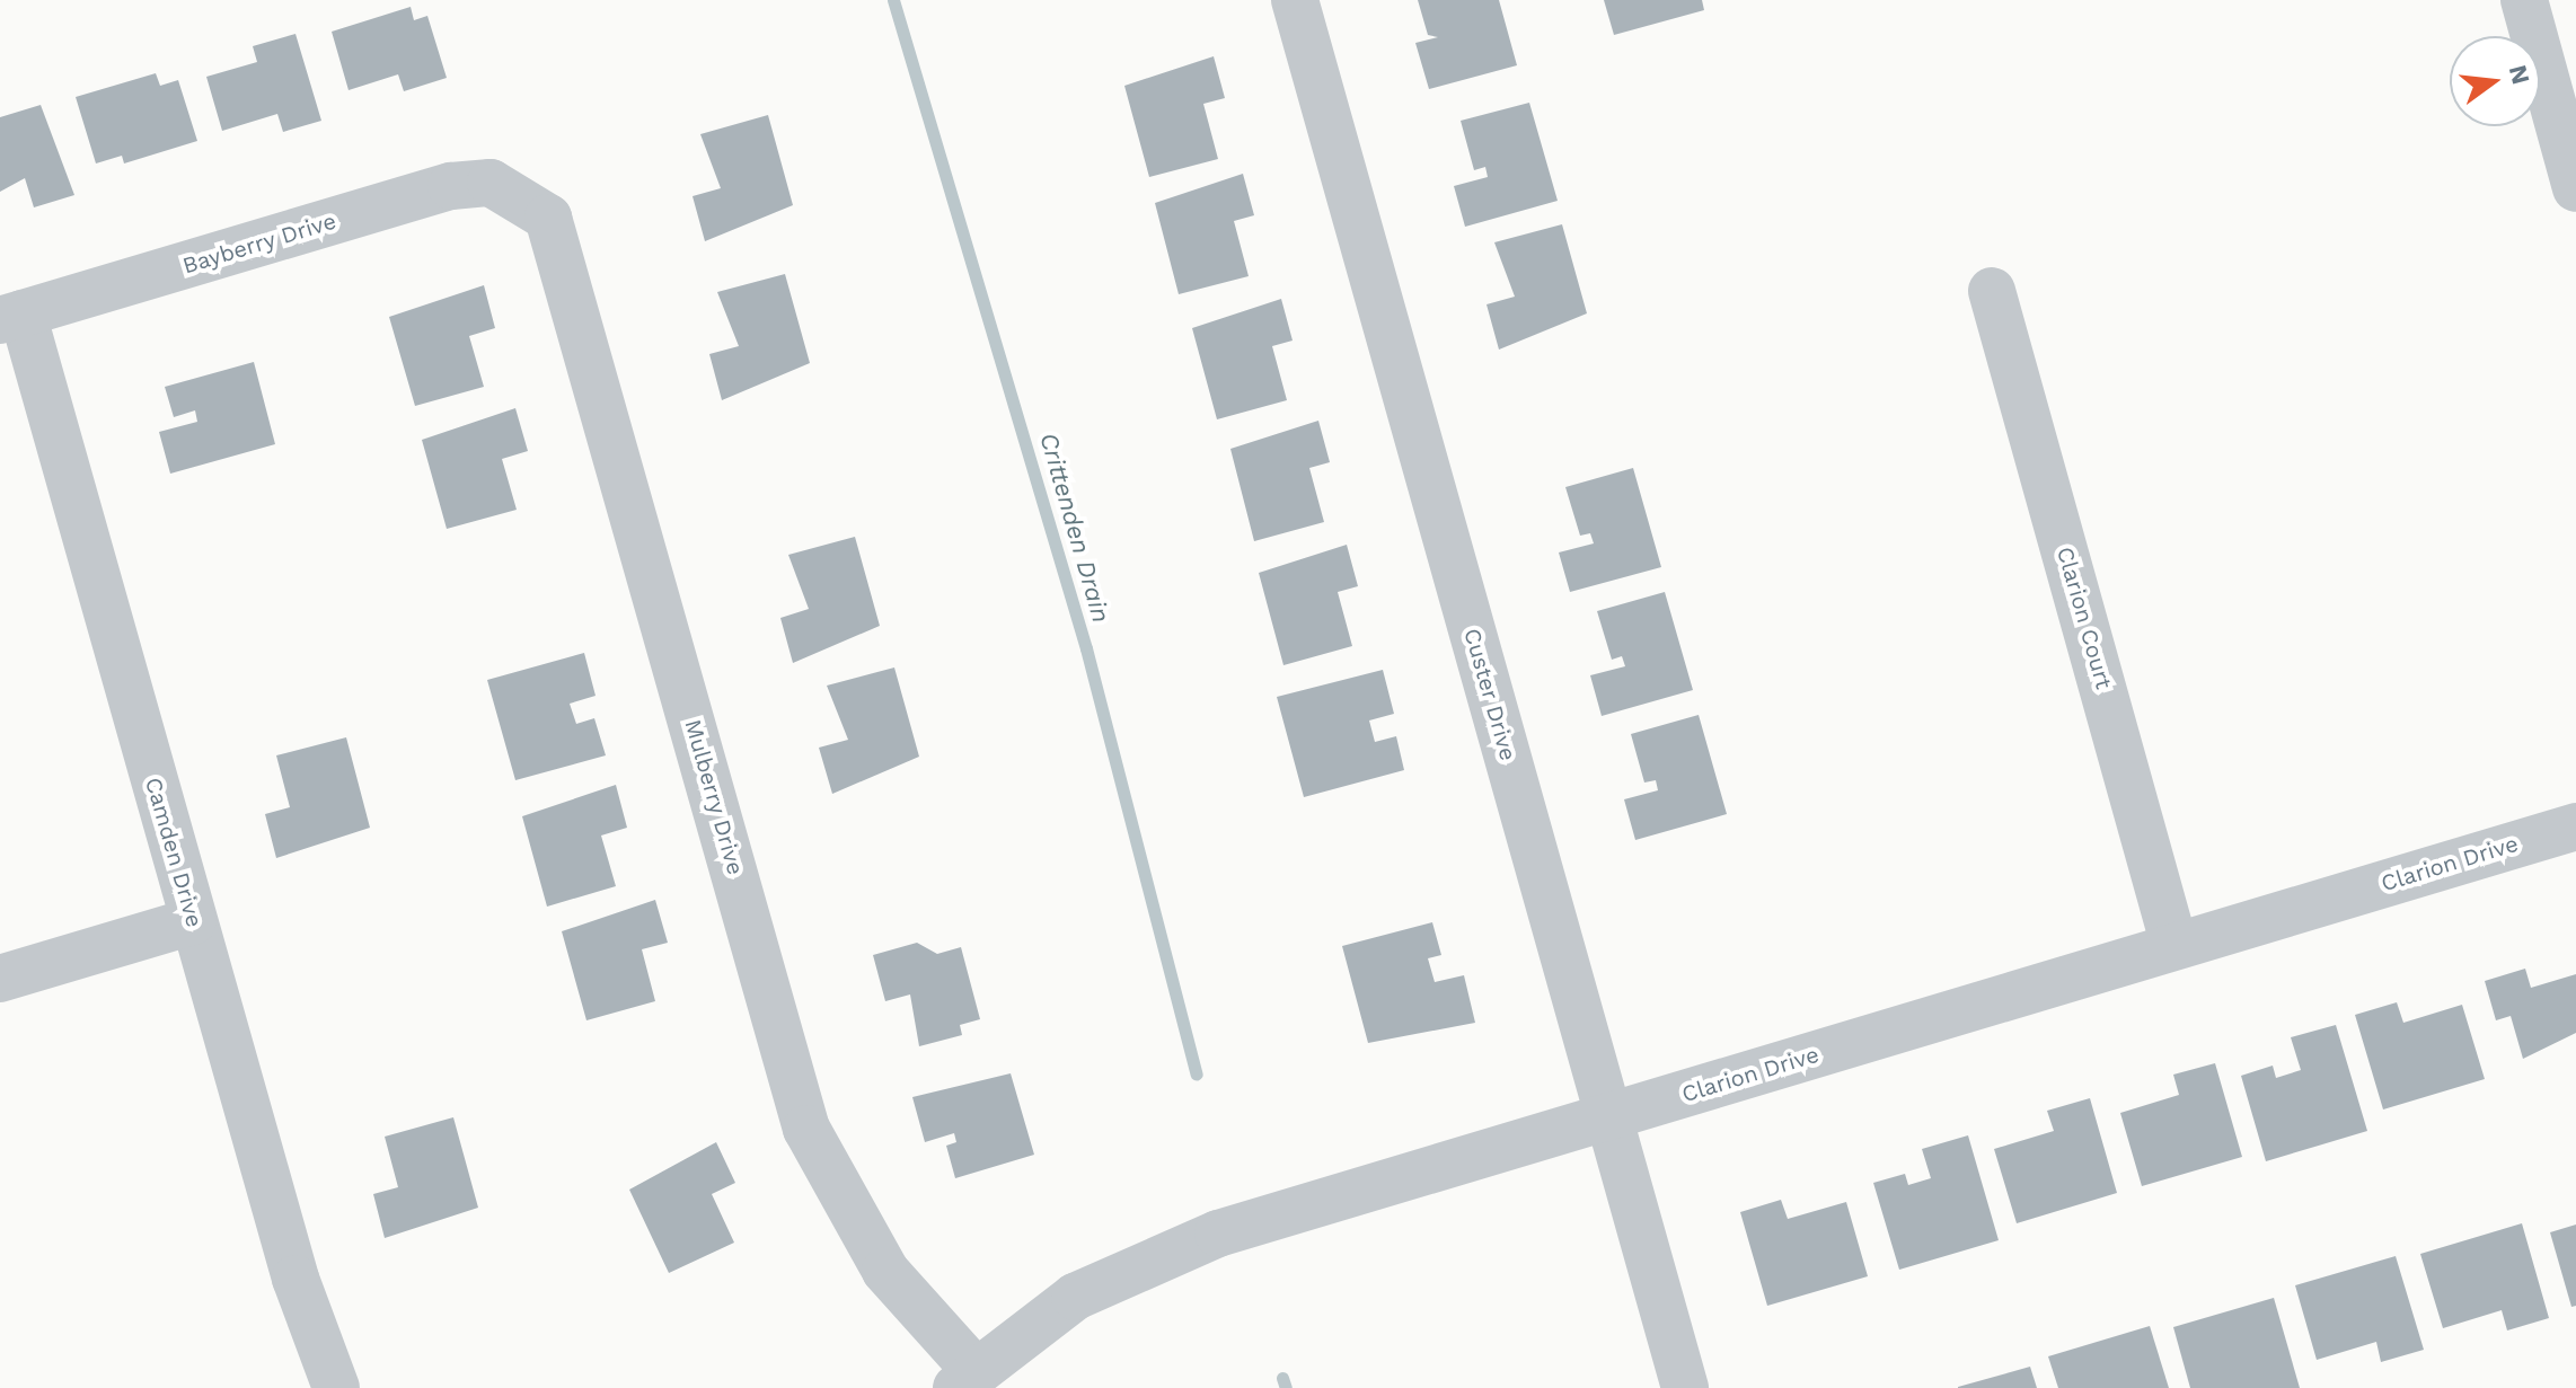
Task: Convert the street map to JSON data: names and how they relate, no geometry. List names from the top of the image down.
{
  "streets": {
    "street": [
      "Bayberry Drive",
      "Clarion Court",
      "Custer Drive",
      "Mulberry Drive",
      "Camden Drive",
      "Clarion Drive"
    ]
  },
  "crossings": [
    ["Bayberry Drive", "Mulberry Drive"],
    ["Bayberry Drive", "Camden Drive"],
    ["Clarion Court", "Clarion Drive"],
    ["Custer Drive", "Clarion Drive"],
    ["Mulberry Drive", "Clarion Drive"]
  ],
  "water": ["Crittenden Drain"],
  "north": "right"
}
